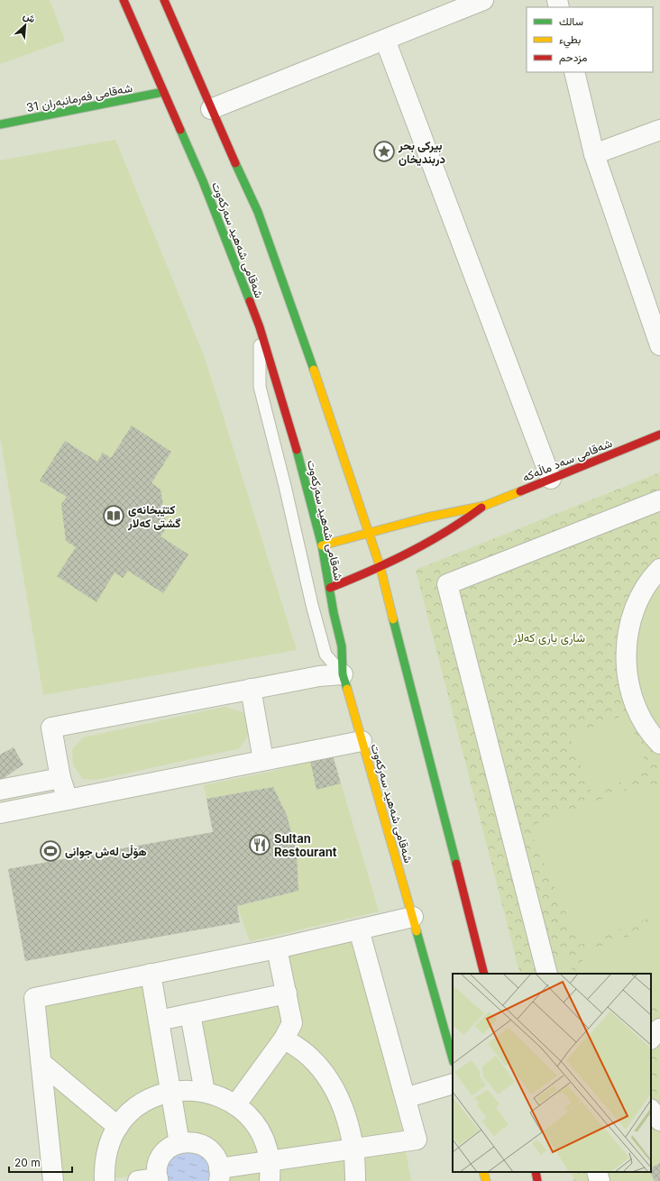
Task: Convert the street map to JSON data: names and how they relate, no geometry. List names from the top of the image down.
{
  "streets": {
    "main road": ["شەقامی فەرمانبەران 31", "شەقامی شەهید سەرکەوت", "شەقامی سەد ماڵەکە"]
  },
  "crossings": [
    ["شەقامی فەرمانبەران 31", "شەقامی شەهید سەرکەوت"]
  ],
  "parks": ["شاری یاری کەلار"],
  "places": {
    "place": ["بيركى بحر دربنديخان"],
    "library": ["کتێبخانەی گشتی کەلار"],
    "restaurant": ["Sultan Restourant"],
    "sports": ["هۆڵی لەش جوانی"]
  },
  "legend": ["سالك", "بطيء", "مزدحم"],
  "scale_bar": "20 m",
  "north": "top right"
}
